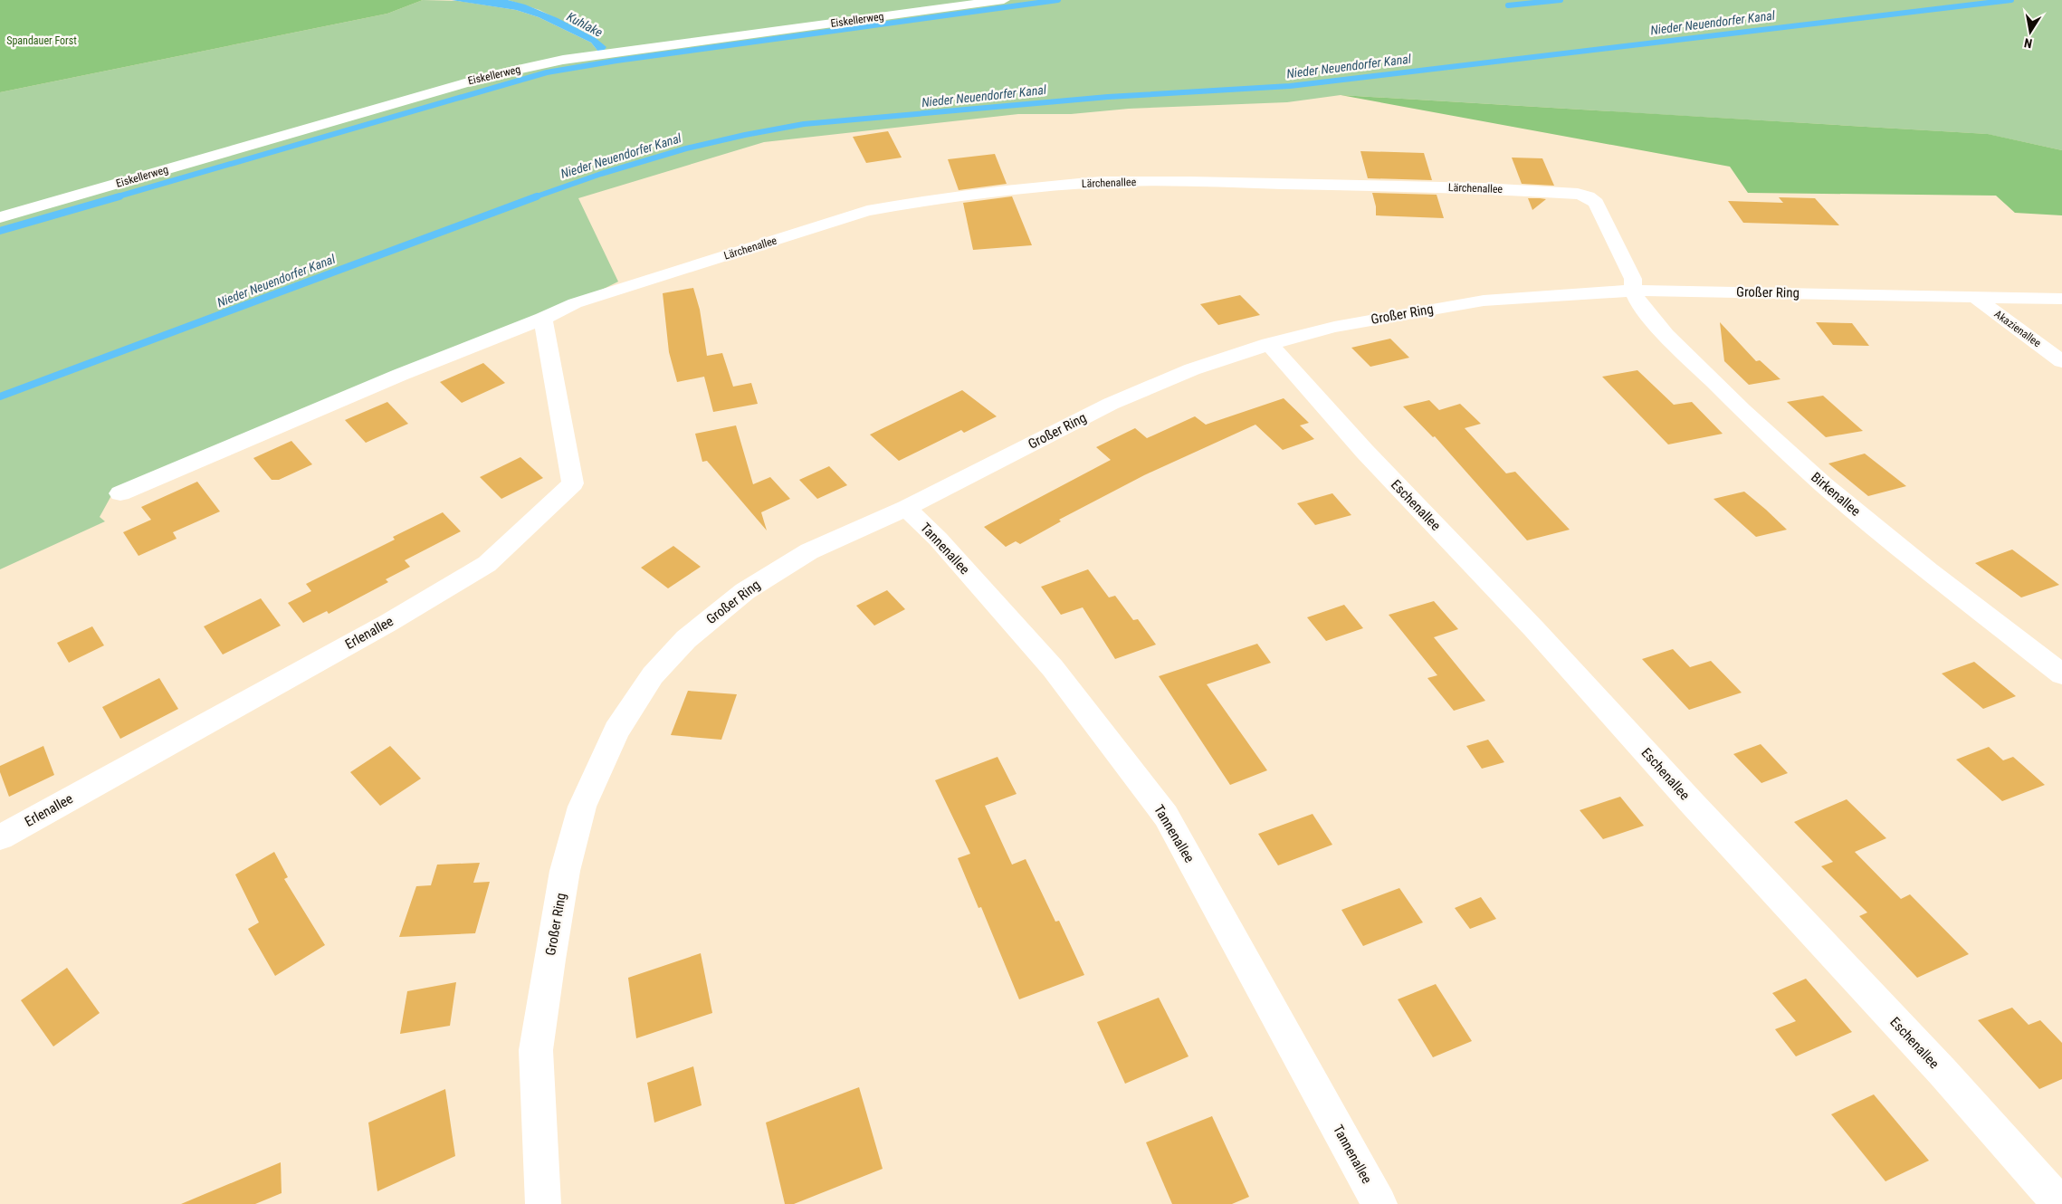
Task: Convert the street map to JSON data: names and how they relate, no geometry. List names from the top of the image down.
{
  "streets": {
    "street": [
      "Eiskellerweg",
      "Lärchenallee",
      "Großer Ring",
      "Akazienallee",
      "Birkenallee",
      "Eschenallee",
      "Tannenallee",
      "Erlenallee"
    ]
  },
  "crossings": [
    ["Lärchenallee", "Großer Ring"],
    ["Lärchenallee", "Birkenallee"],
    ["Lärchenallee", "Erlenallee"],
    ["Großer Ring", "Akazienallee"],
    ["Großer Ring", "Birkenallee"],
    ["Großer Ring", "Eschenallee"],
    ["Großer Ring", "Tannenallee"]
  ],
  "water": ["Nieder Neuendorfer Kanal", "Kuhlake"],
  "parks": ["Spandauer Forst"],
  "north": "bottom"
}
